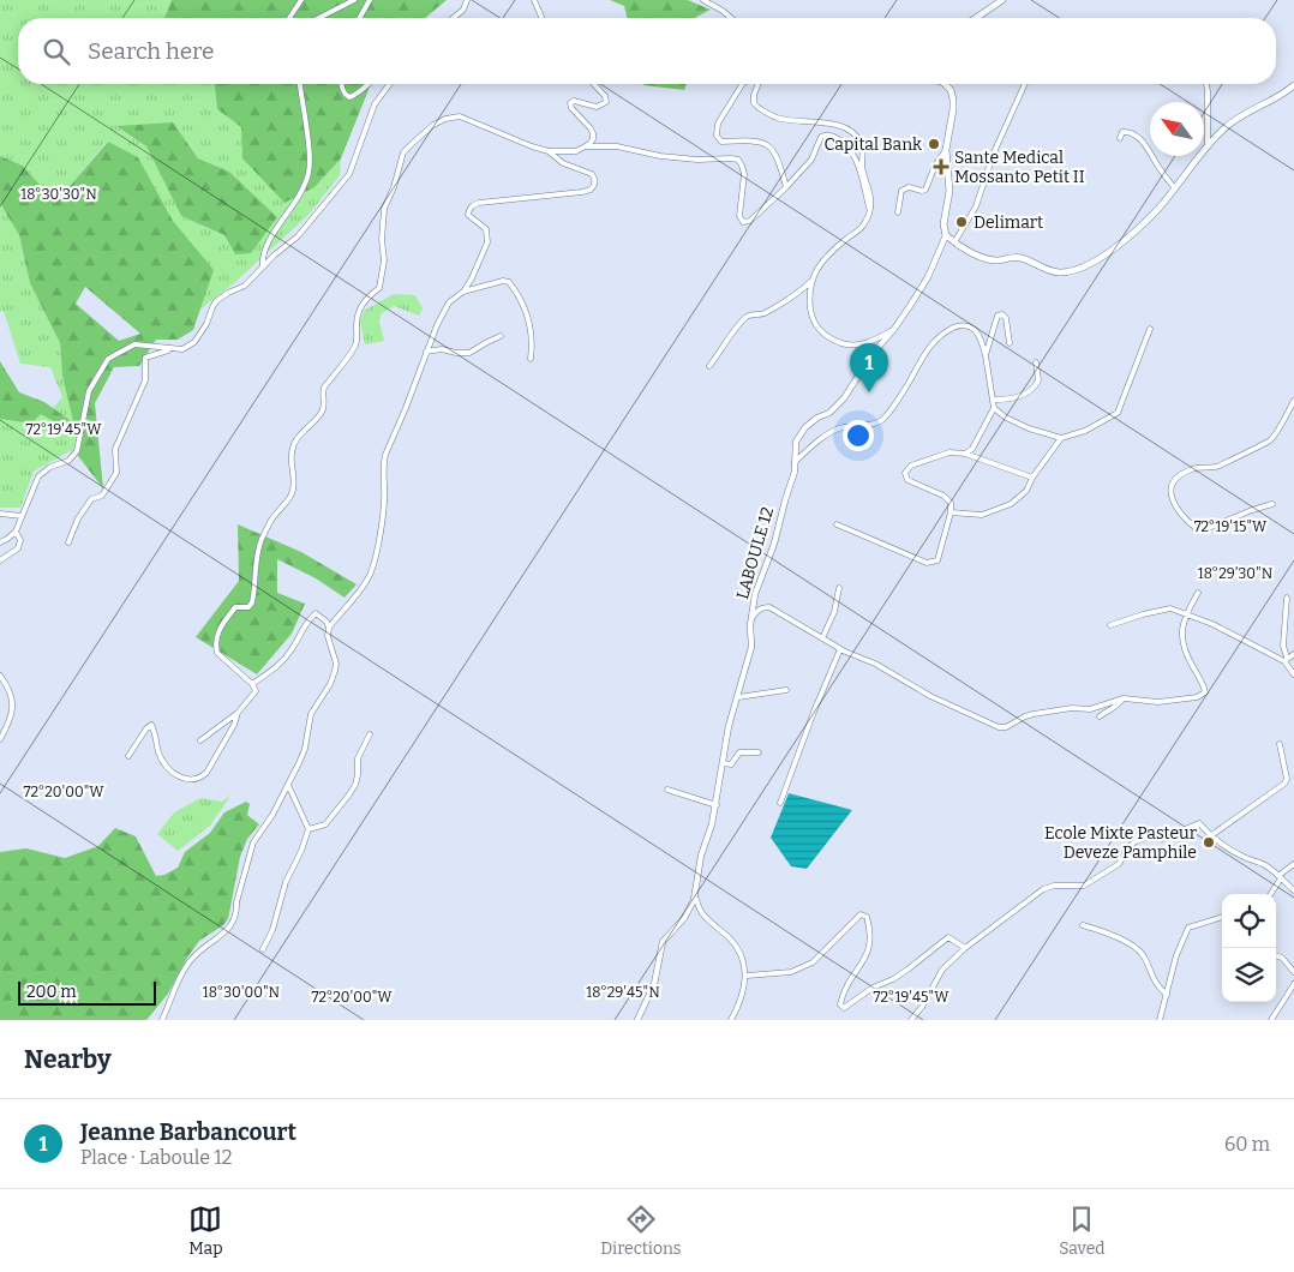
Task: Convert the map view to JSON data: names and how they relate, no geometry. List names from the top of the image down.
{
  "streets": {
    "street": ["LABOULE 12"]
  },
  "places": {
    "other": ["Capital Bank", "Delimart", "Ecole Mixte Pasteur Deveze Pamphile"],
    "health": ["Sante Medical Mossanto Petit II"]
  },
  "scale_bar": "200 m",
  "north": "top left",
  "page": {
    "search": "Search here",
    "pins": "1",
    "scale": "200 m",
    "heading": "Nearby",
    "list": [
      {
        "mark": "1",
        "name": "Jeanne Barbancourt",
        "note": "Place · Laboule 12",
        "value": "60 m"
      }
    ],
    "nav": ["Map", "Directions", "Saved"]
  },
  "coordinates": [
    "18°30'30\"N",
    "72°19'45\"W",
    "72°19'15\"W",
    "18°29'30\"N",
    "72°20'00\"W",
    "18°30'00\"N",
    "18°29'45\"N"
  ]
}
